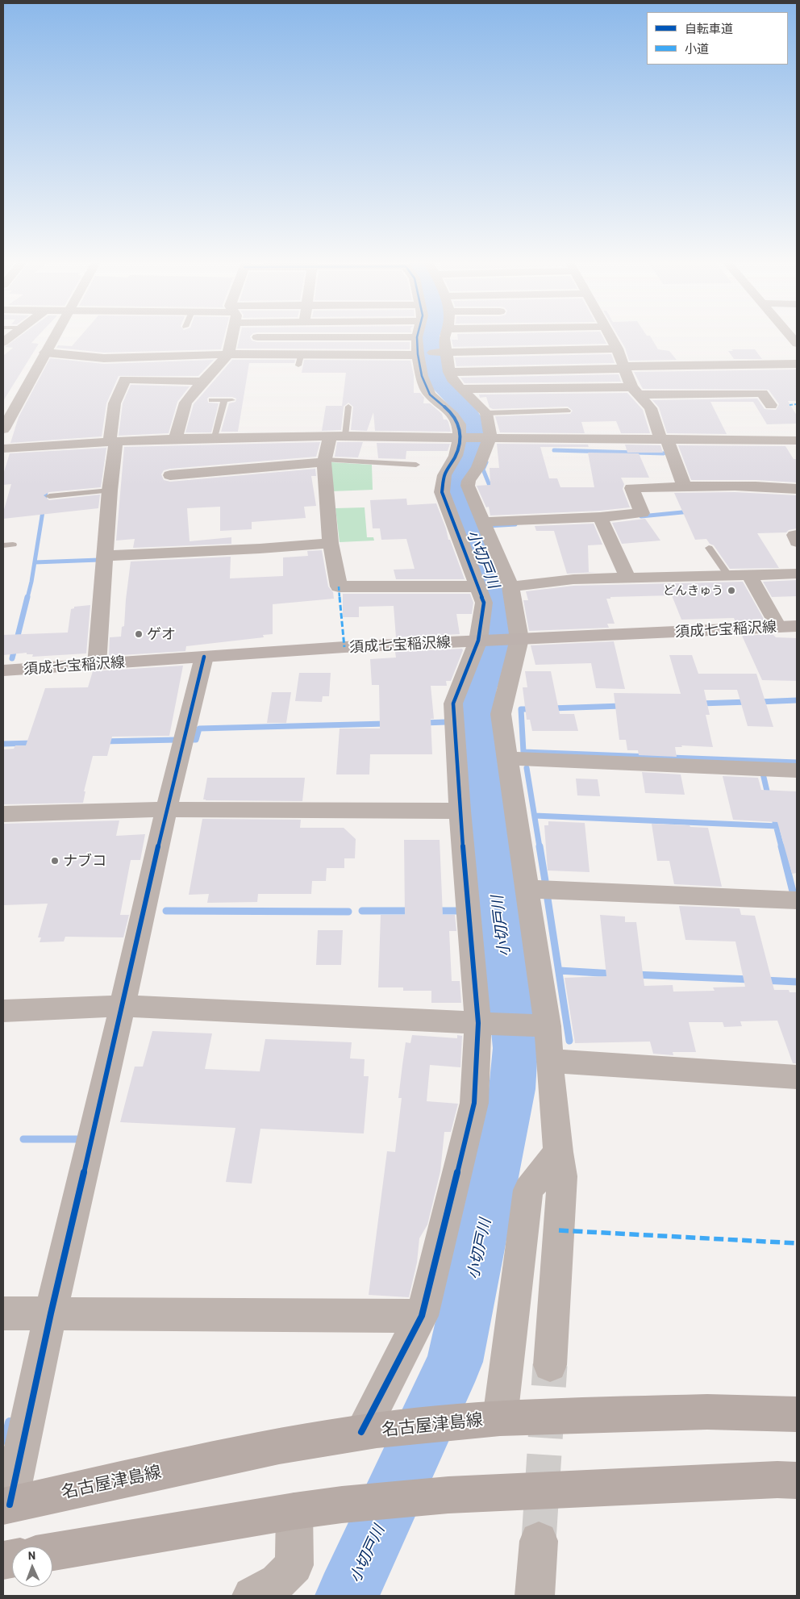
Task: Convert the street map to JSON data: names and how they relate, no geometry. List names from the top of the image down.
{
  "streets": {
    "main road": ["須成七宝稲沢線", "名古屋津島線"]
  },
  "water": ["小切戸川"],
  "places": ["どんきゅう", "ゲオ", "ナブコ"],
  "legend": ["自転車道", "小道"],
  "north": "top"
}
